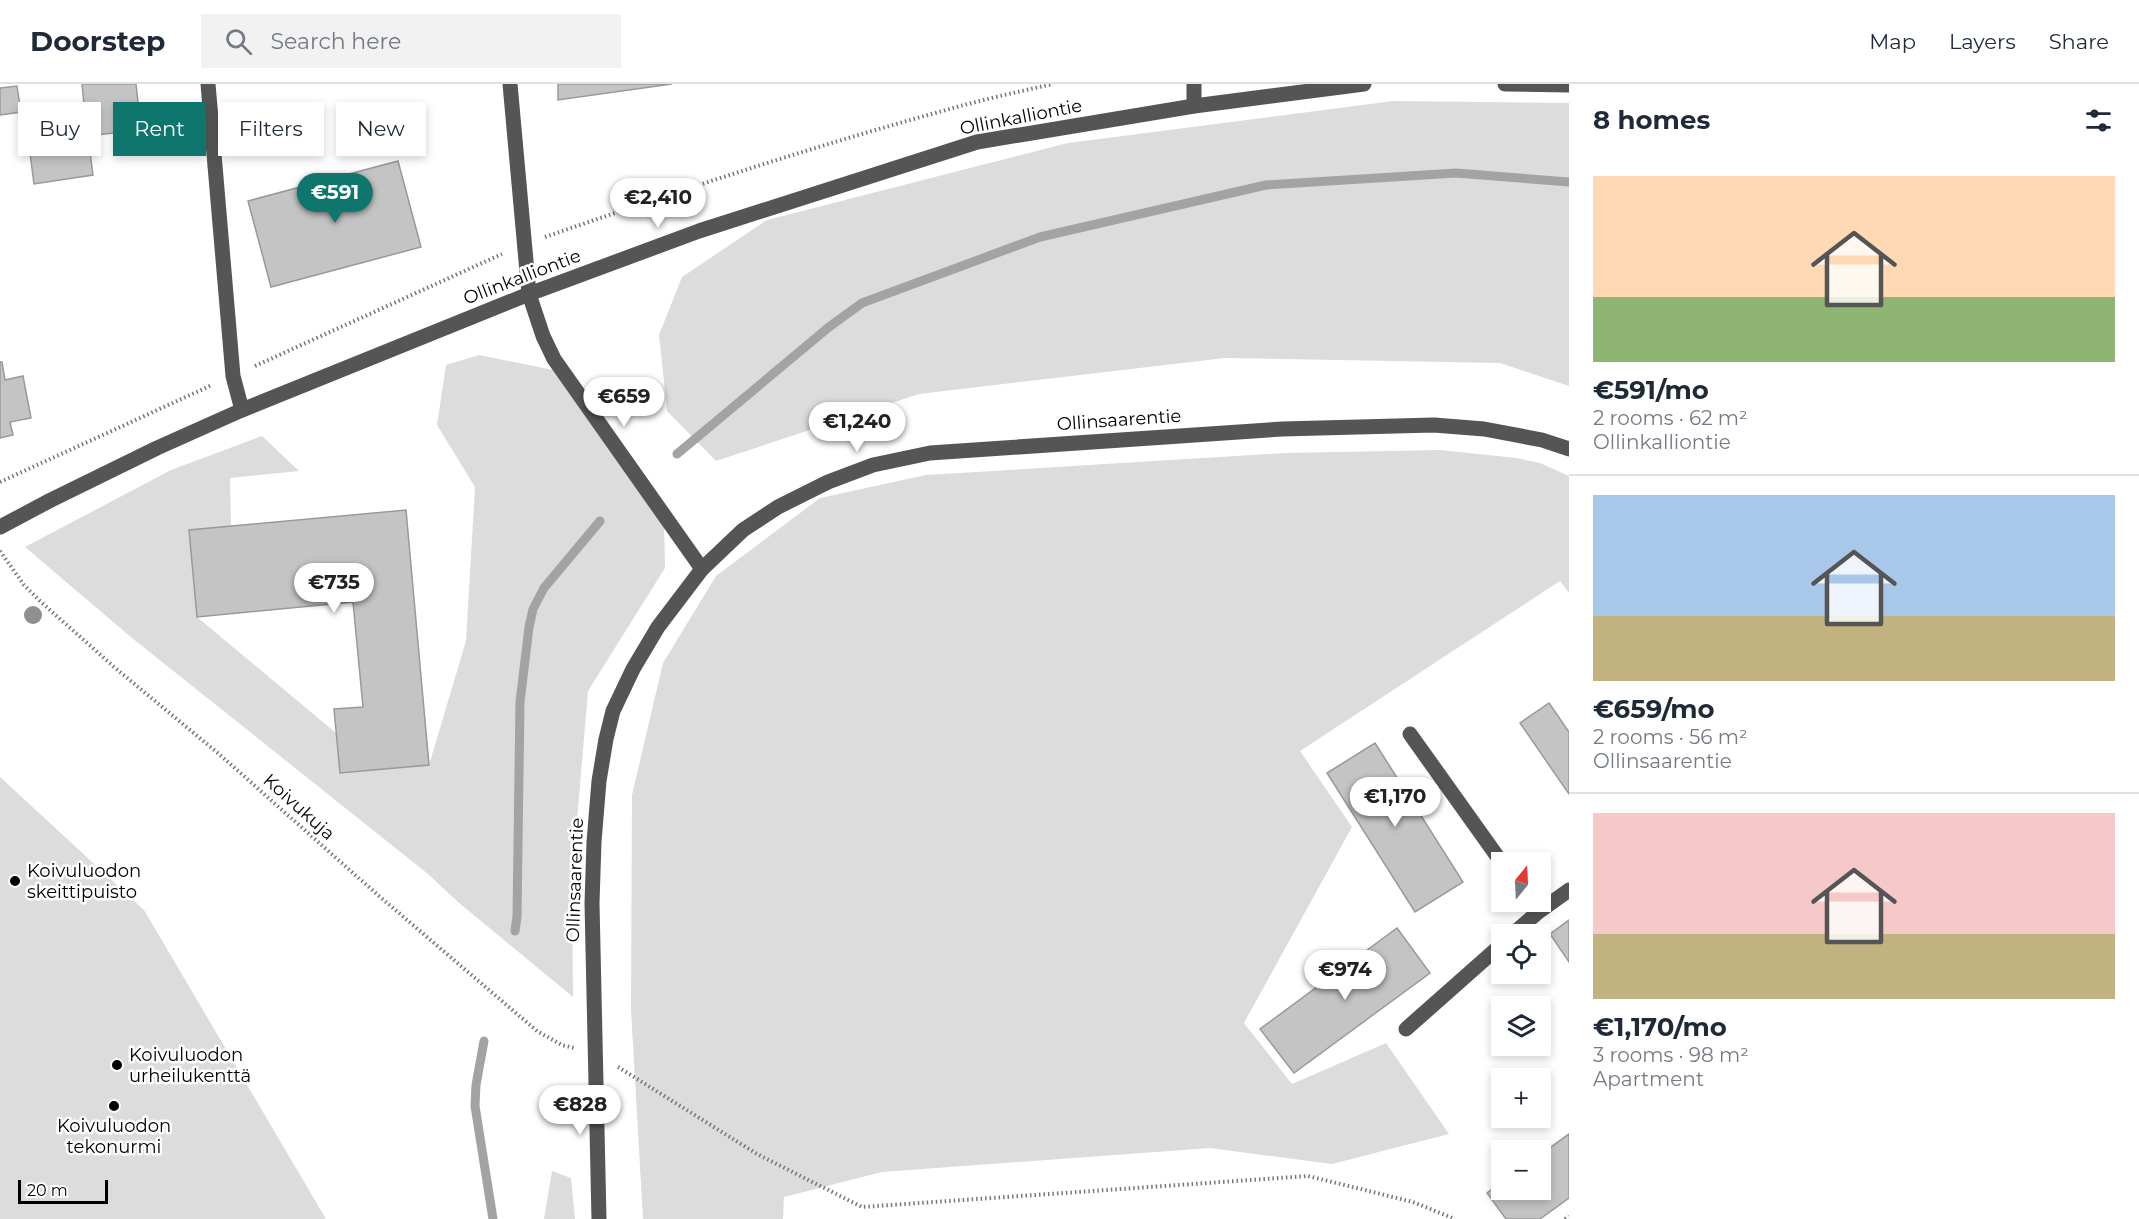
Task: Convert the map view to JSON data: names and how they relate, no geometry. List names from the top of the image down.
{
  "streets": {
    "street": ["Ollinkalliontie", "Ollinsaarentie"],
    "path": ["Koivukuja"]
  },
  "crossings": [
    ["Ollinsaarentie", "Koivukuja"]
  ],
  "places": ["Koivuluodon skeittipuisto", "Koivuluodon urheilukenttä", "Koivuluodon tekonurmi"],
  "scale_bar": "20 m",
  "north": "top",
  "page": {
    "header": "Doorstep",
    "search": "Search here",
    "nav": ["Map", "Layers", "Share"],
    "heading": "8 homes",
    "chip": [
      "Buy",
      "Rent",
      "Filters",
      "New"
    ],
    "list": [
      {
        "name": "€591/mo",
        "note": "2 rooms · 62 m² · Ollinkalliontie"
      },
      {
        "name": "€659/mo",
        "note": "2 rooms · 56 m² · Ollinsaarentie"
      },
      {
        "name": "€1,170/mo",
        "note": "3 rooms · 98 m² · Apartment"
      }
    ],
    "price": [
      "€591",
      "€2,410",
      "€659",
      "€1,240",
      "€735",
      "€1,170",
      "€974",
      "€828"
    ],
    "map_buttons": ["+", "−"],
    "scale": "20 m"
  }
}
